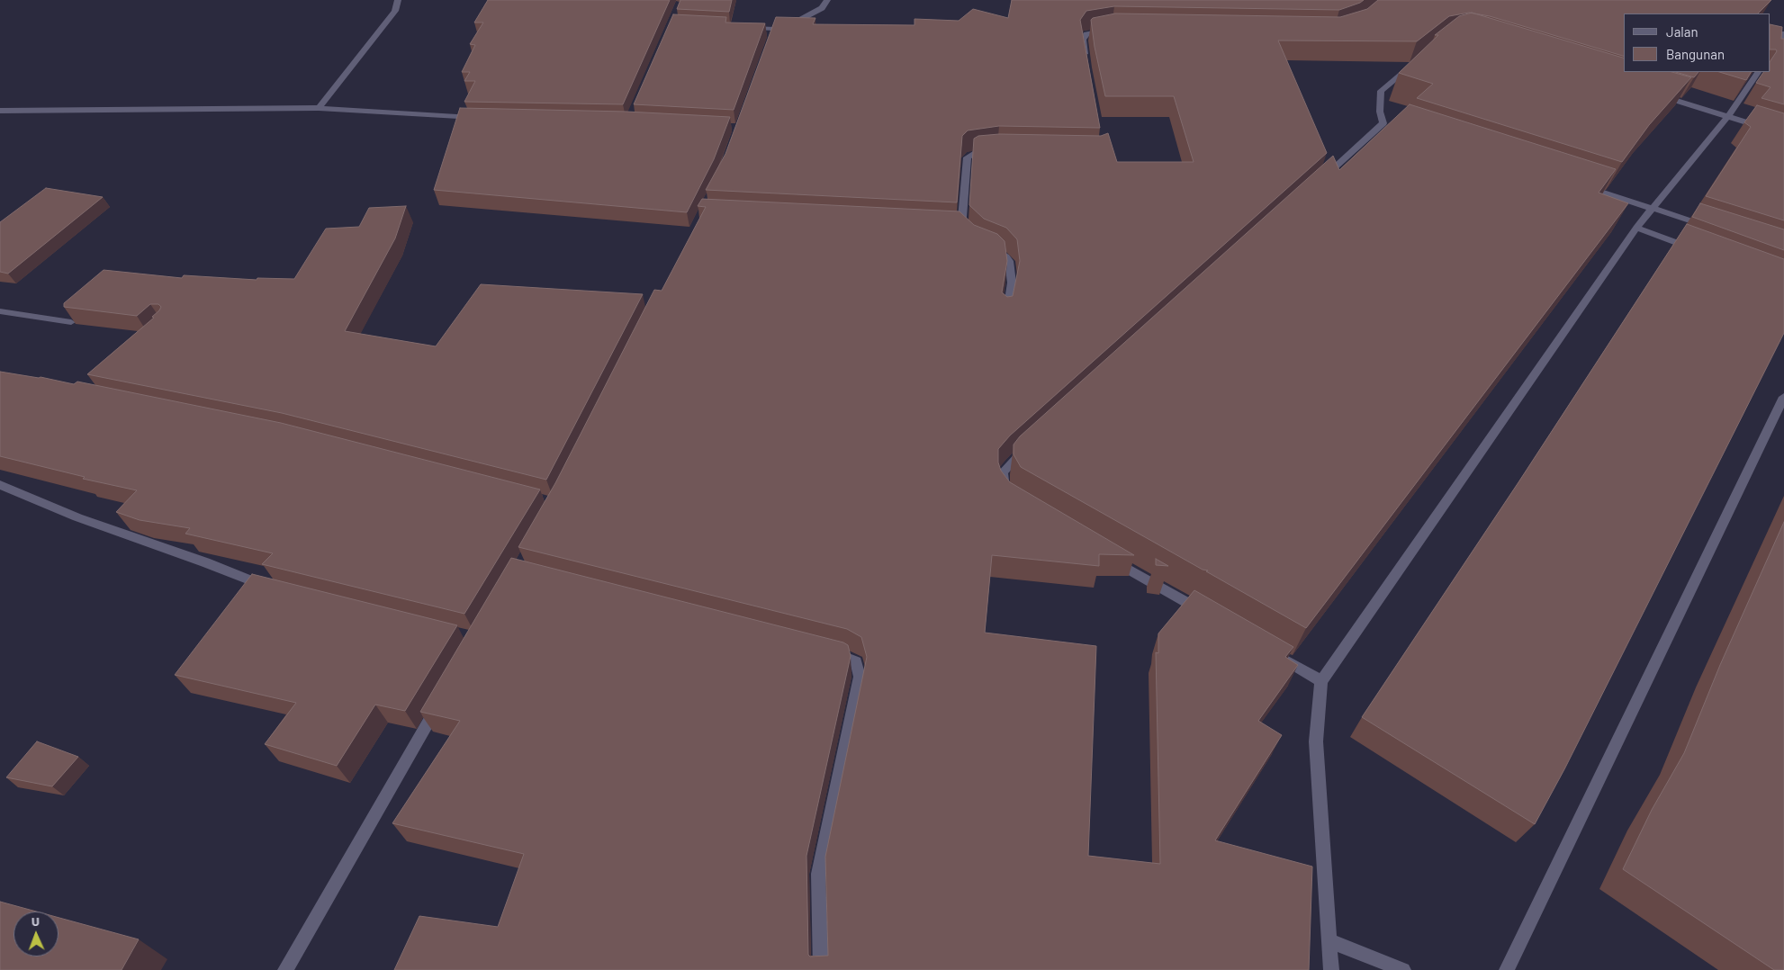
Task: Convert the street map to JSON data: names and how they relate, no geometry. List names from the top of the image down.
{
  "legend": ["Jalan", "Bangunan"],
  "north": "top"
}
